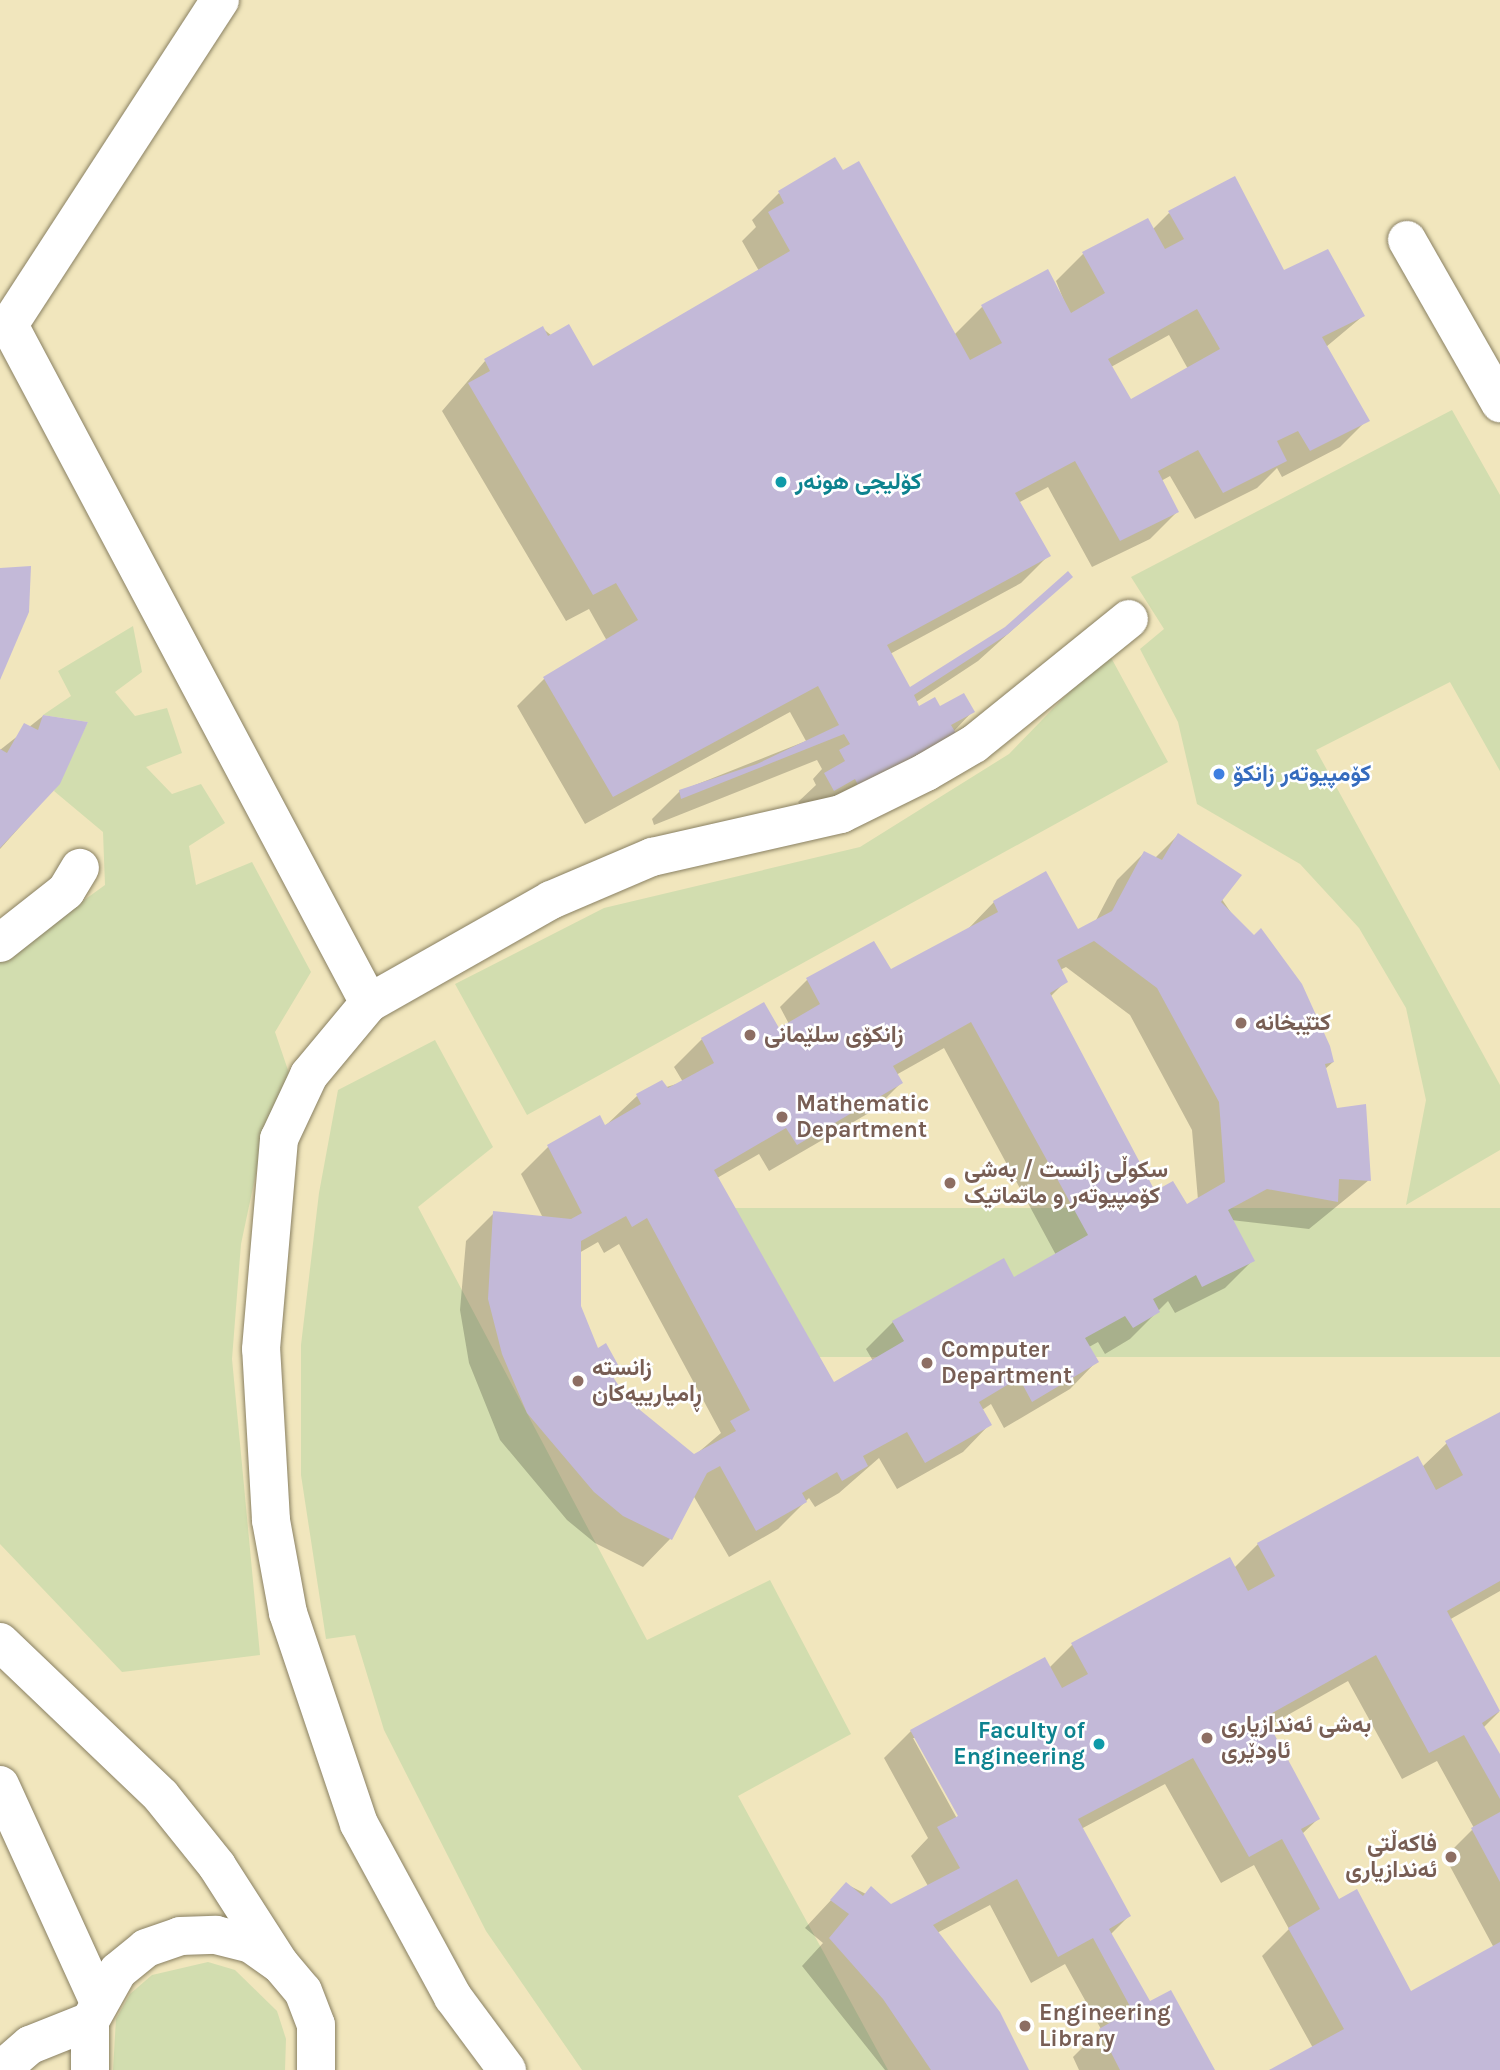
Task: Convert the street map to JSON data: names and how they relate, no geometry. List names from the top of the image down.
{
  "places": [
    "کۆلیجی هونەر",
    "کۆمپیوتەر زانکۆ",
    "کتێبخانە",
    "زانکۆی سلێمانی",
    "Mathematic Department",
    "سکوڵی زانست / بەشی کۆمپیوتەر و ماتماتیک",
    "Computer Department",
    "زانستە ڕامیارییەکان",
    "بەشی ئەندازیاری ئاودێری",
    "Faculty of Engineering",
    "فاکەڵتی ئەندازیاری",
    "Engineering Library"
  ]
}
